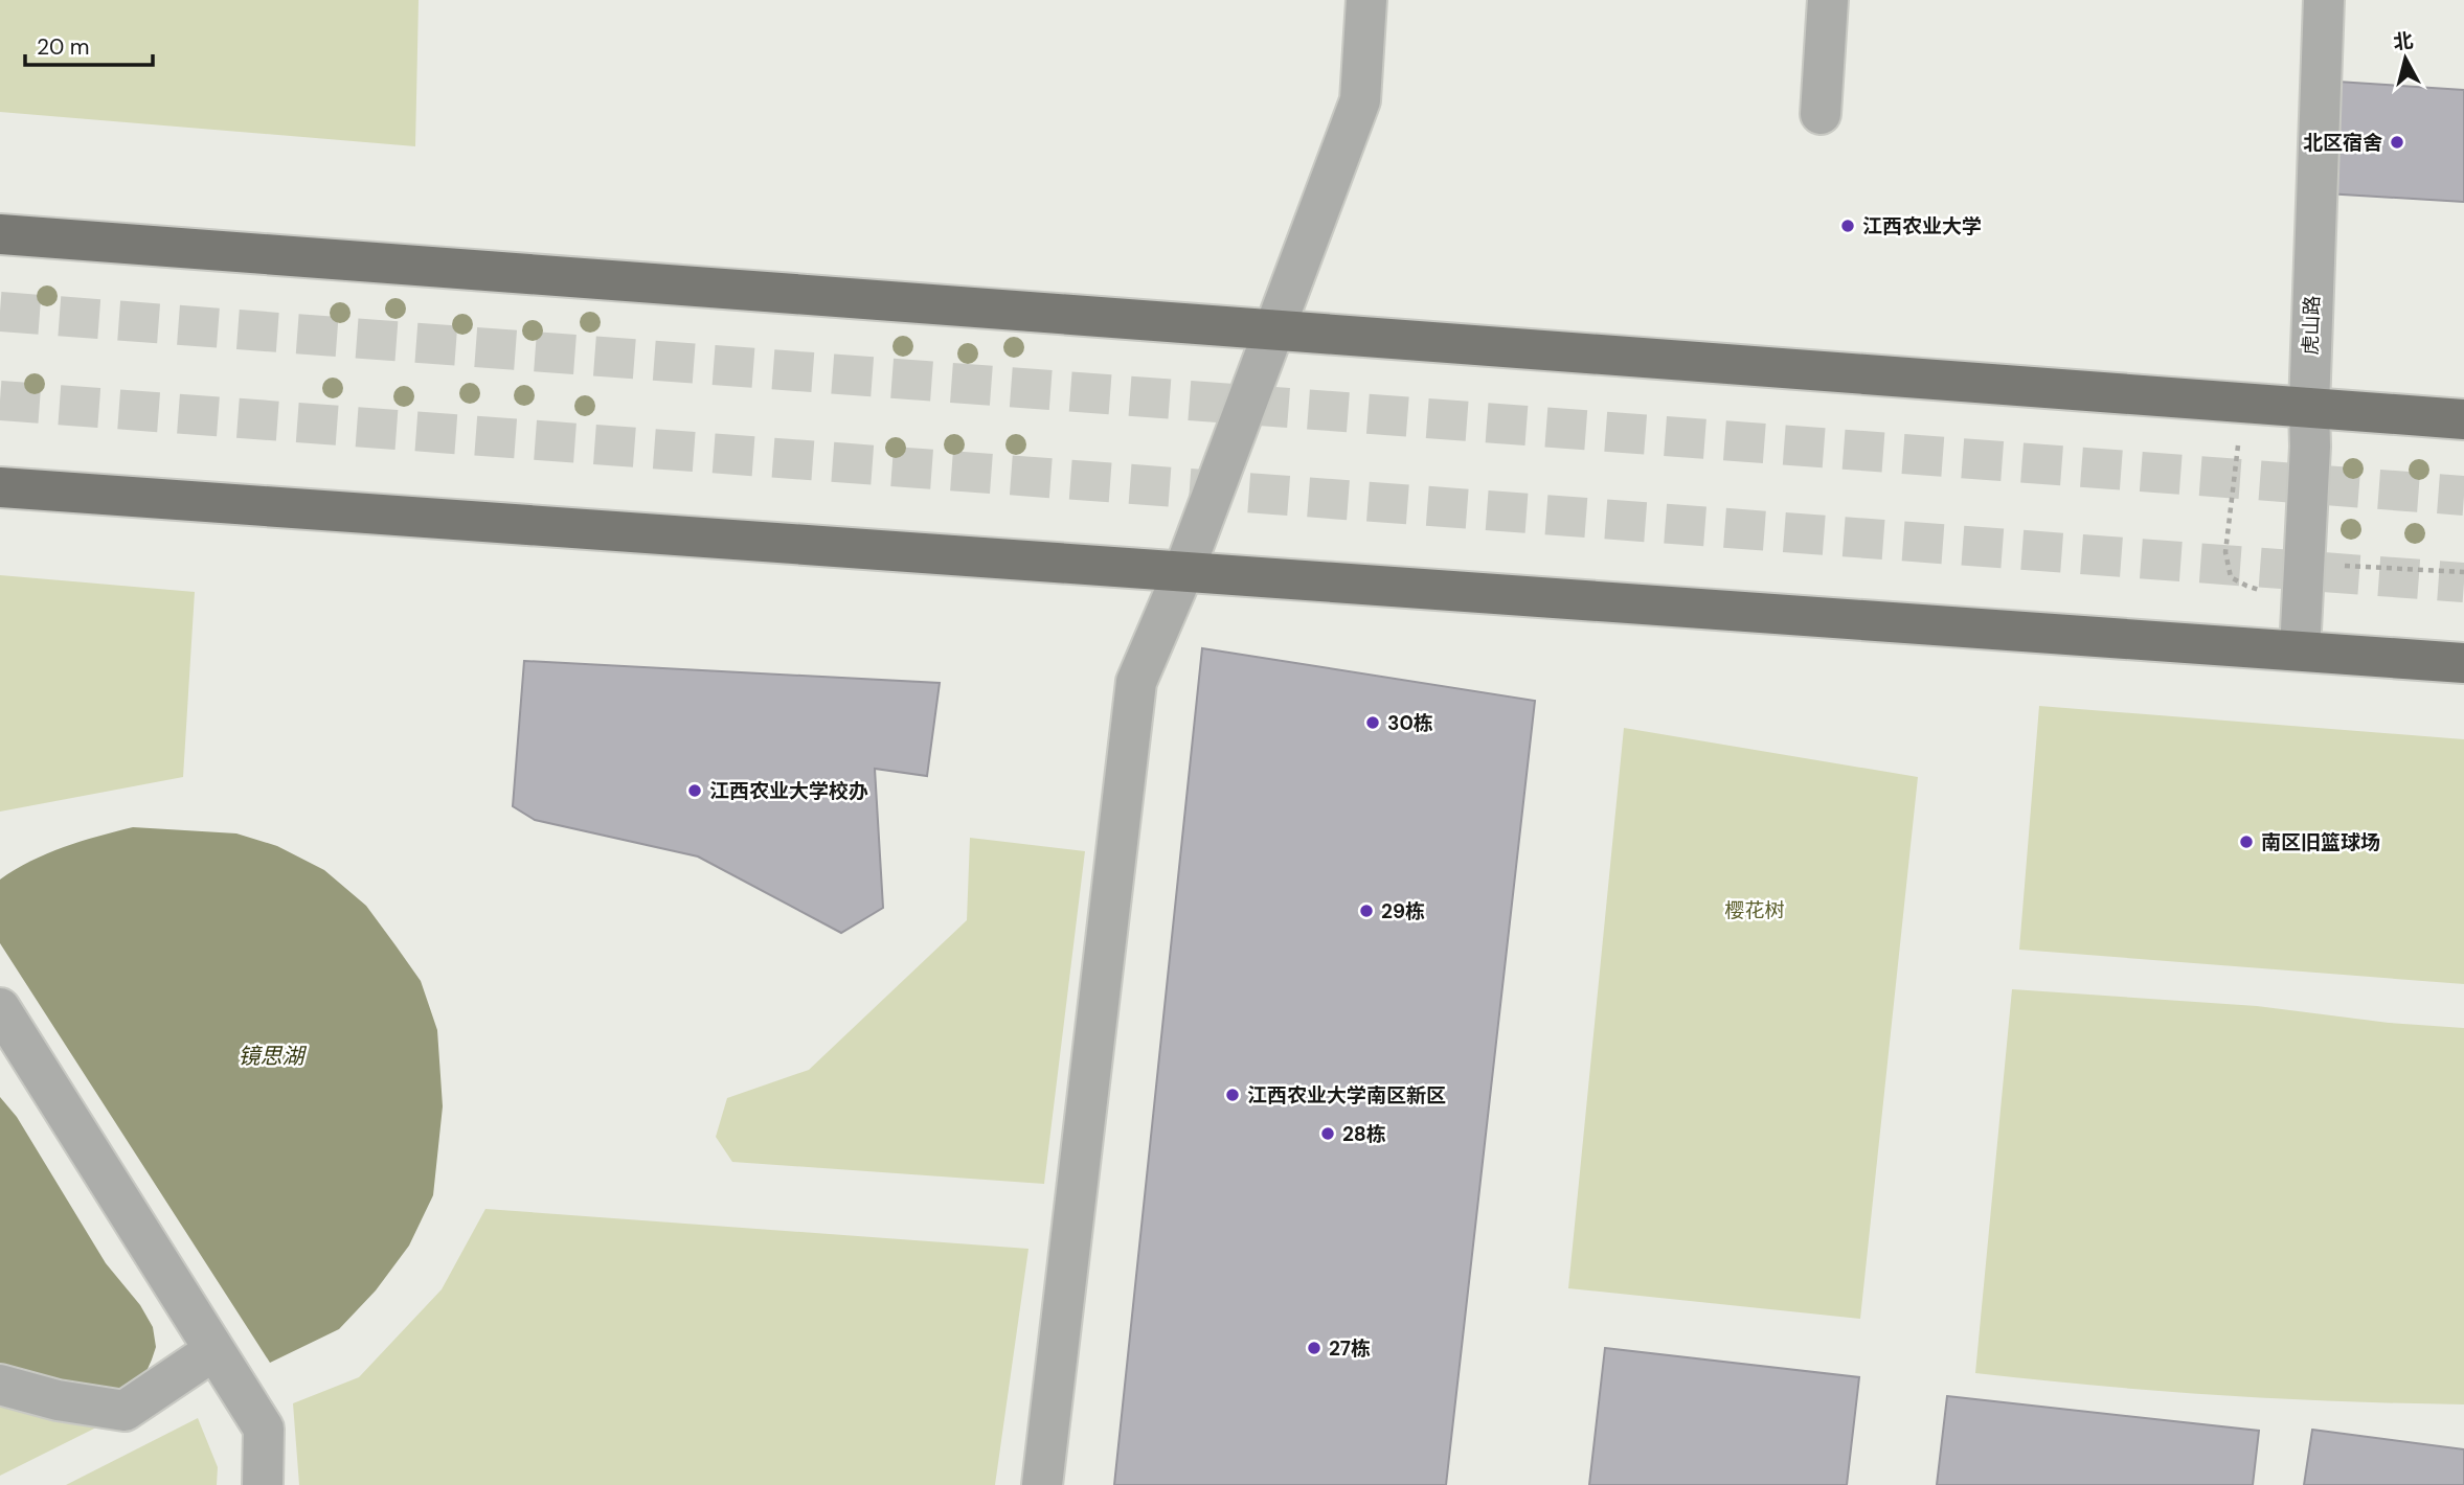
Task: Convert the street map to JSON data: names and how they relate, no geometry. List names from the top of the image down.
{
  "streets": {
    "street": ["虎山路"]
  },
  "water": ["镜思湖"],
  "parks": ["樱花树"],
  "places": [
    "北区宿舍",
    "江西农业大学",
    "30栋",
    "江西农业大学校办",
    "南区旧篮球场",
    "29栋",
    "江西农业大学南区新区",
    "28栋",
    "27栋"
  ],
  "scale_bar": "20 m",
  "north": "top"
}
